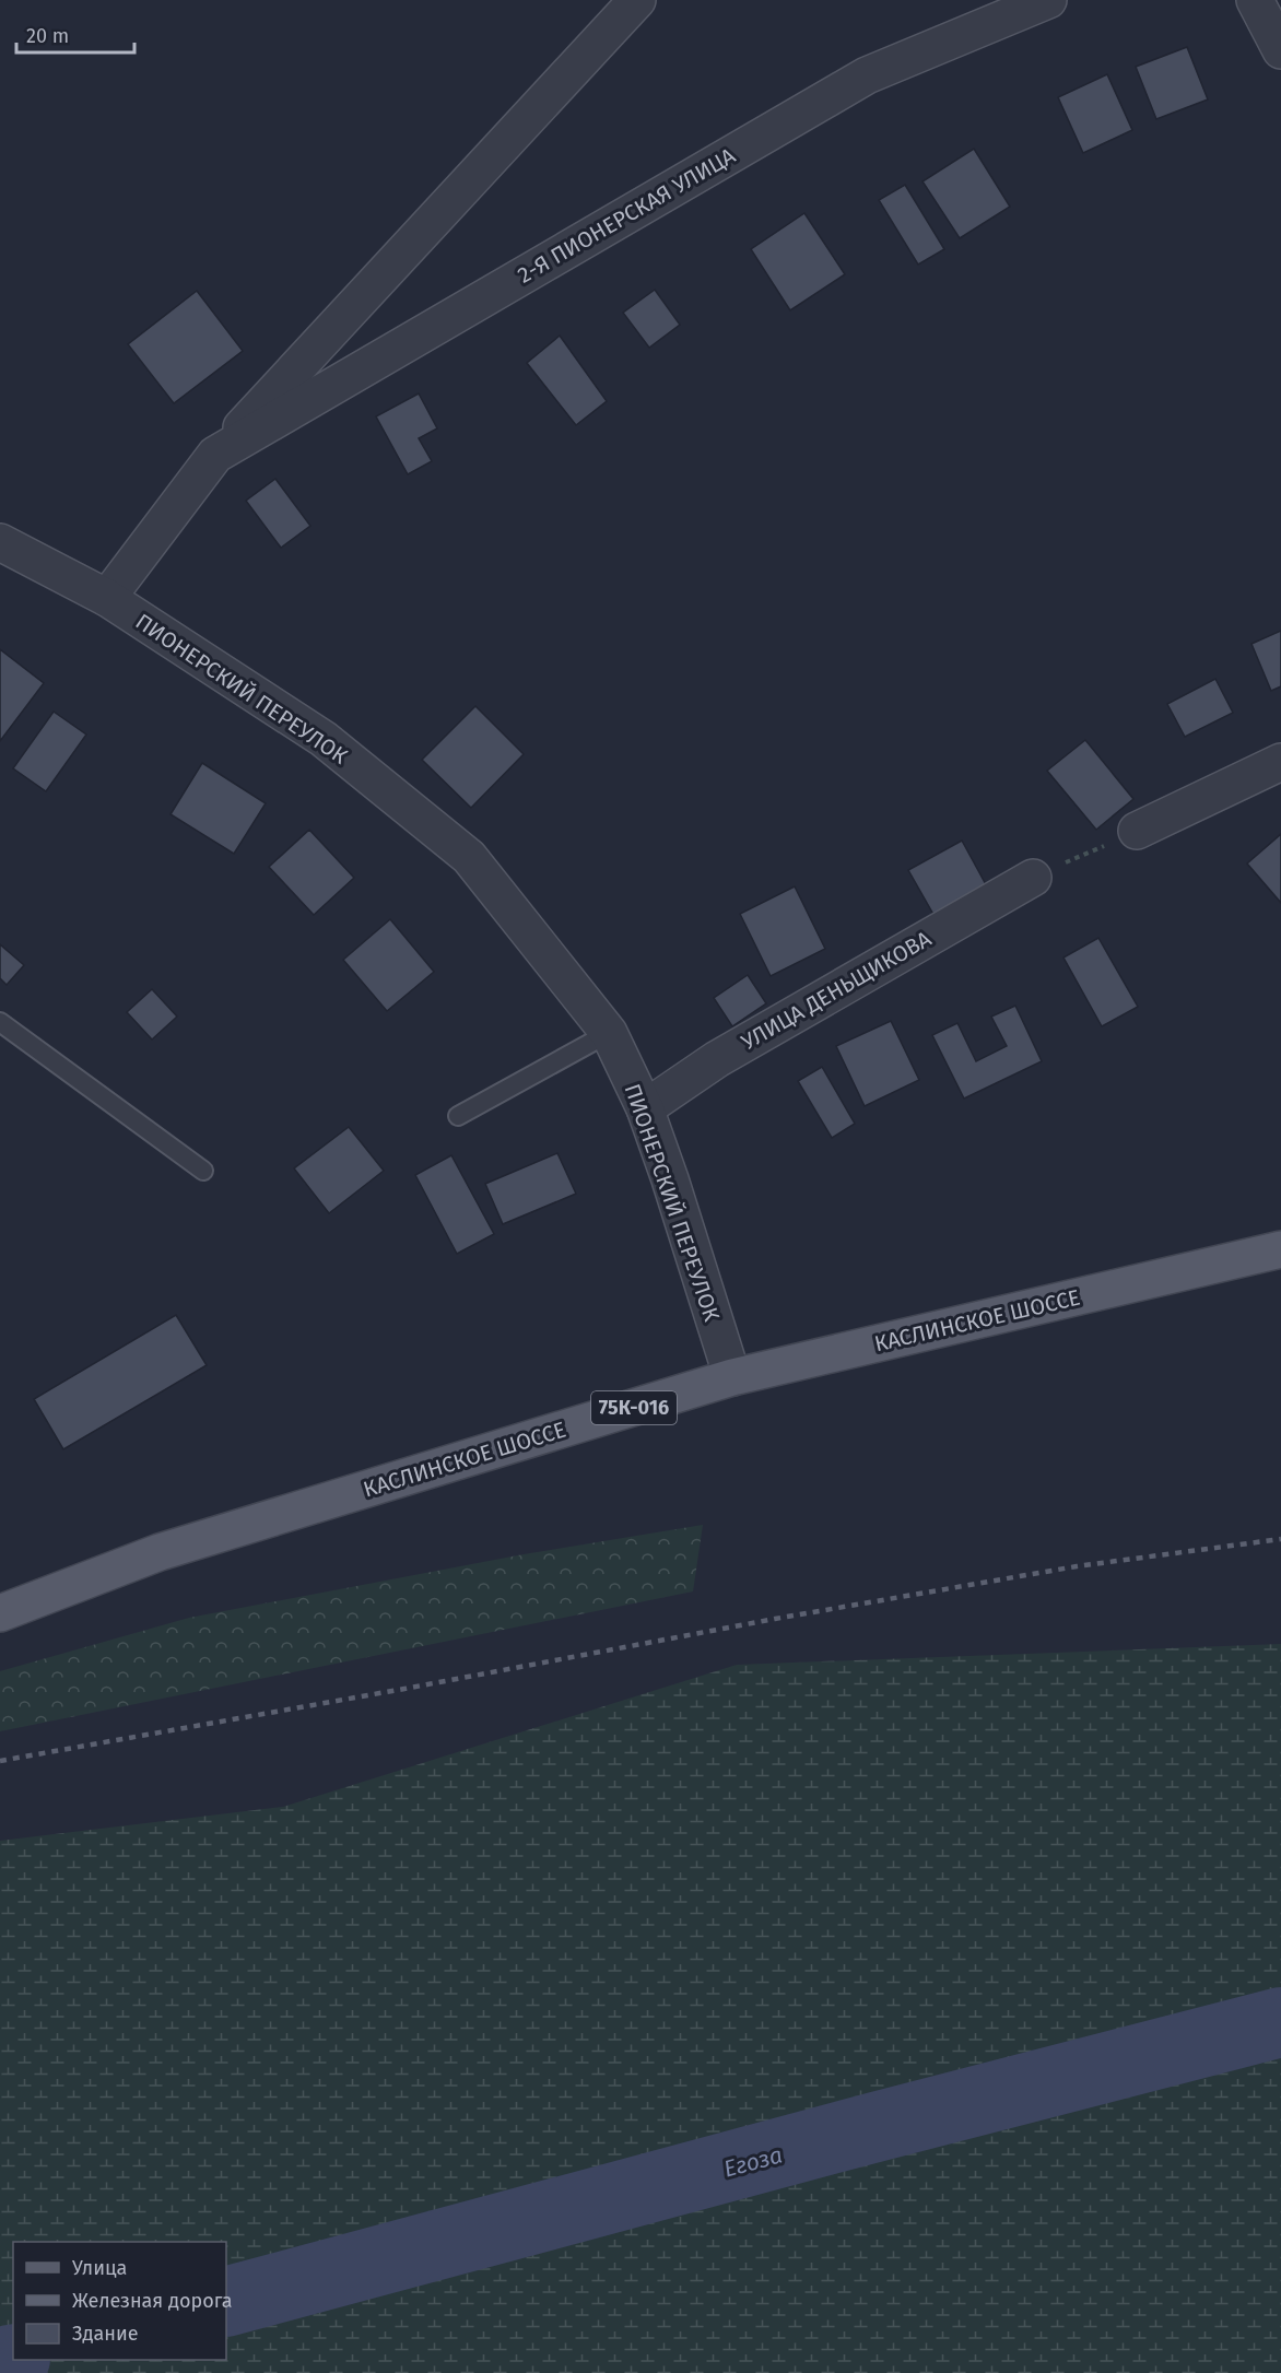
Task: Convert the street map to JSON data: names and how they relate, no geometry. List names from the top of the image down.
{
  "streets": {
    "main road": ["КАСЛИНСКОЕ ШОССЕ", "75К-016"],
    "street": ["2-Я ПИОНЕРСКАЯ УЛИЦА", "ПИОНЕРСКИЙ ПЕРЕУЛОК", "УЛИЦА ДЕНЬЩИКОВА"]
  },
  "crossings": [
    ["2-Я ПИОНЕРСКАЯ УЛИЦА", "ПИОНЕРСКИЙ ПЕРЕУЛОК"],
    ["ПИОНЕРСКИЙ ПЕРЕУЛОК", "УЛИЦА ДЕНЬЩИКОВА"],
    ["ПИОНЕРСКИЙ ПЕРЕУЛОК", "КАСЛИНСКОЕ ШОССЕ"]
  ],
  "water": ["Егоза"],
  "legend": ["Улица", "Железная дорога", "Здание"],
  "scale_bar": "20 m"
}
